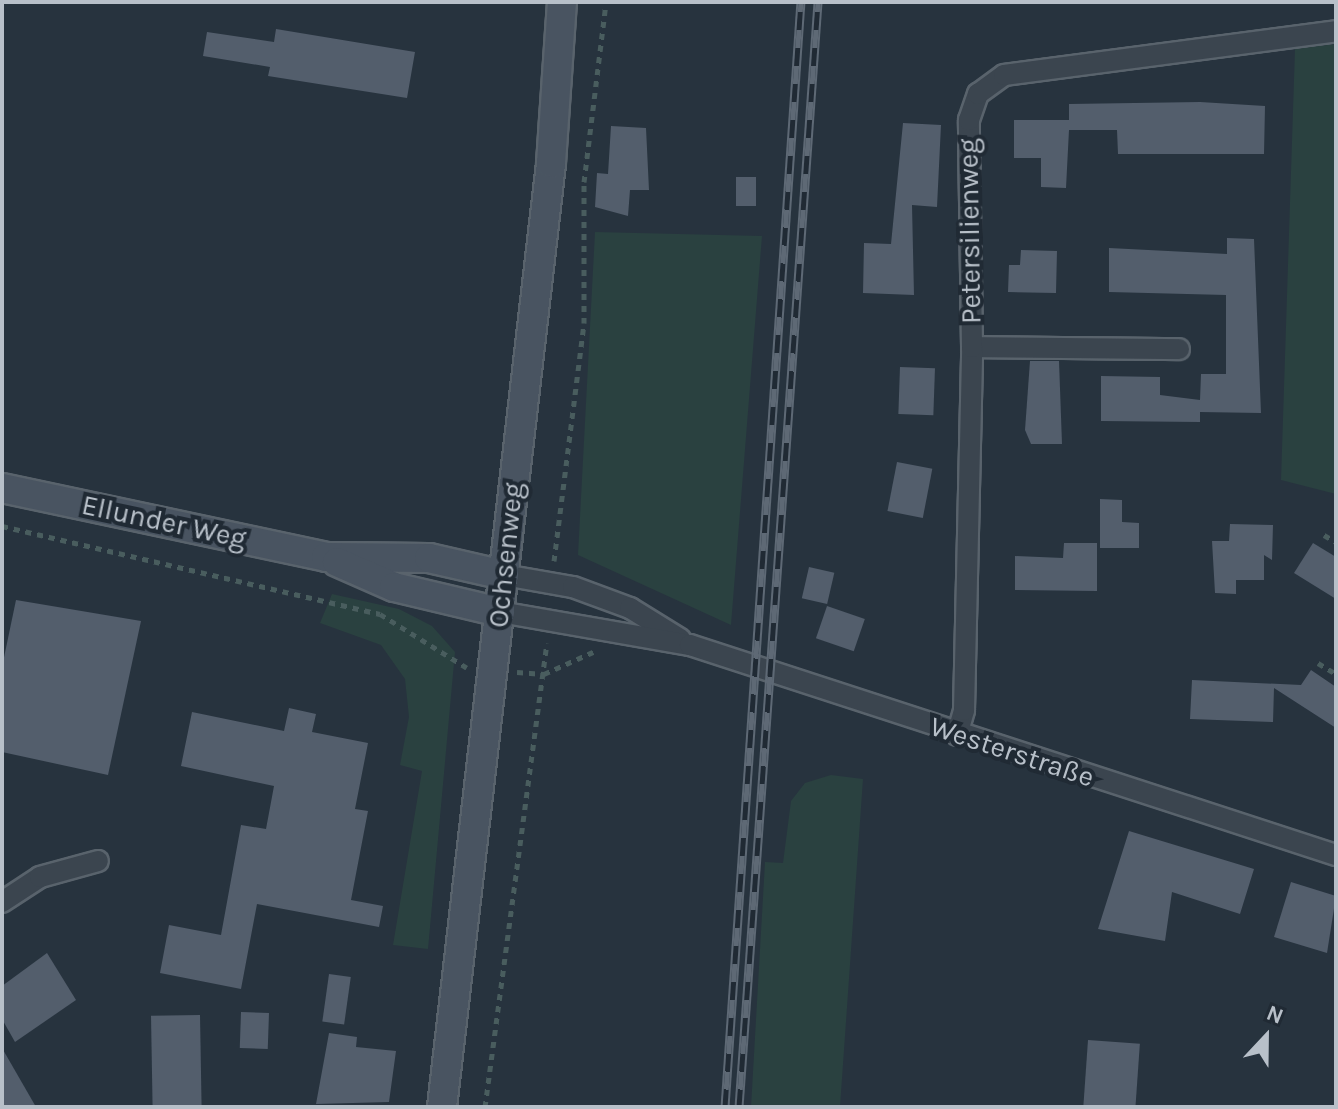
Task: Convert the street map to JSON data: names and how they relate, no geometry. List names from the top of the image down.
{
  "streets": {
    "main road": ["Ellunder Weg", "Ochsenweg"],
    "street": ["Petersilienweg", "Westerstraße"]
  },
  "crossings": [
    ["Petersilienweg", "Westerstraße"],
    ["Ellunder Weg", "Ochsenweg"],
    ["Ellunder Weg", "Westerstraße"],
    ["Ochsenweg", "Westerstraße"]
  ],
  "north": "top"
}
